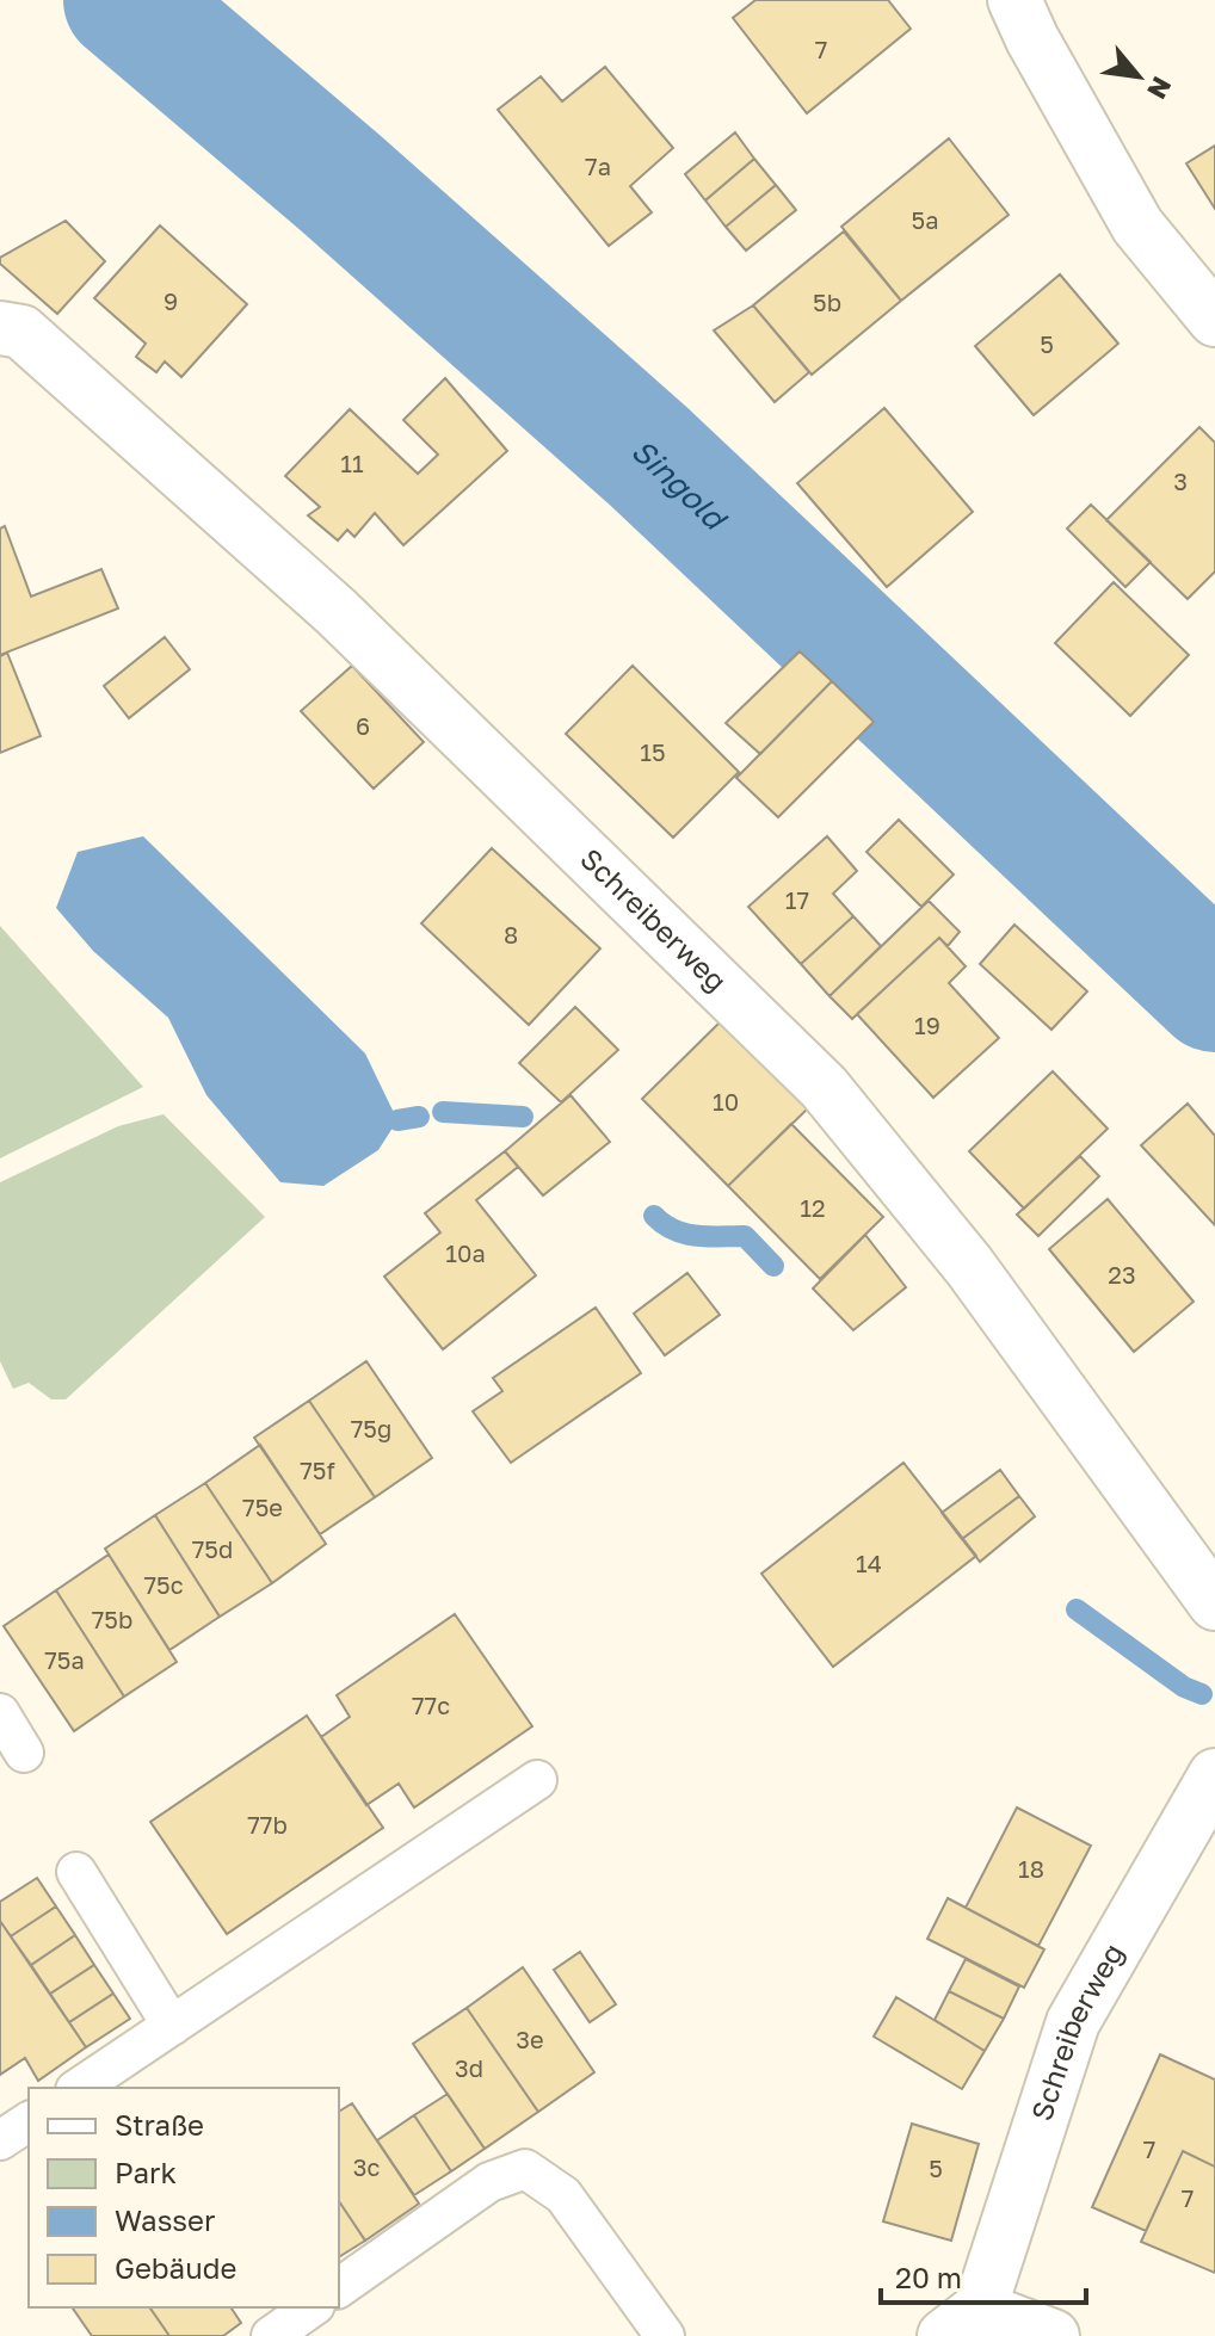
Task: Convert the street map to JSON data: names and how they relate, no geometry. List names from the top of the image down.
{
  "streets": {
    "street": ["Schreiberweg"]
  },
  "water": ["Singold"],
  "house_numbers": [
    "7",
    "7a",
    "5a",
    "9",
    "5b",
    "5",
    "11",
    "3",
    "6",
    "15",
    "17",
    "8",
    "19",
    "10",
    "12",
    "10a",
    "23",
    "75g",
    "75f",
    "75e",
    "75d",
    "14",
    "75c",
    "75b",
    "75a",
    "77c",
    "77b",
    "18",
    "3e",
    "3d",
    "7",
    "3c",
    "5",
    "7"
  ],
  "legend": [
    "Straße",
    "Park",
    "Wasser",
    "Gebäude"
  ],
  "scale_bar": "20 m",
  "north": "bottom right"
}
